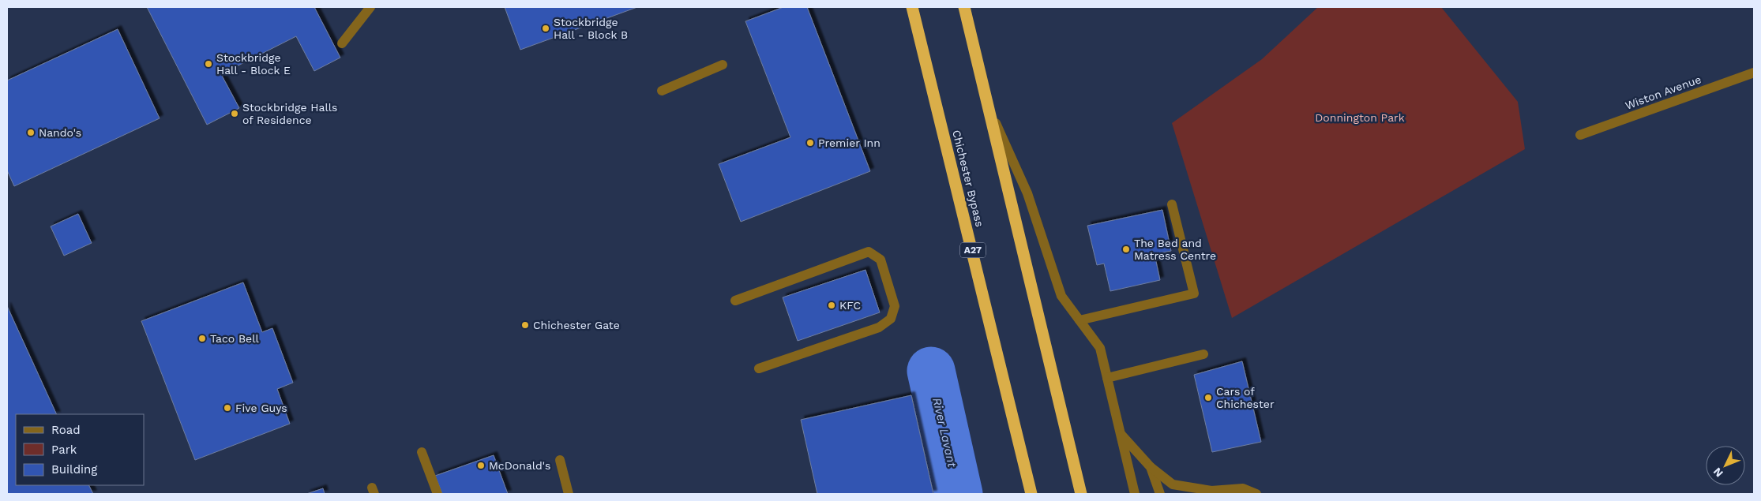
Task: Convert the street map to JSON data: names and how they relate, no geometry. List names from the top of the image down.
{
  "streets": {
    "highway": ["Chichester Bypass", "A27"],
    "street": ["Wiston Avenue"]
  },
  "water": ["River Lavant"],
  "parks": ["Donnington Park"],
  "places": [
    "Stockbridge Hall - Block B",
    "Stockbridge Hall - Block E",
    "Stockbridge Halls of Residence",
    "Nando's",
    "Premier Inn",
    "The Bed and Matress Centre",
    "KFC",
    "Chichester Gate",
    "Taco Bell",
    "Cars of Chichester",
    "Five Guys",
    "McDonald's"
  ],
  "legend": ["Road", "Park", "Building"],
  "north": "bottom left"
}
